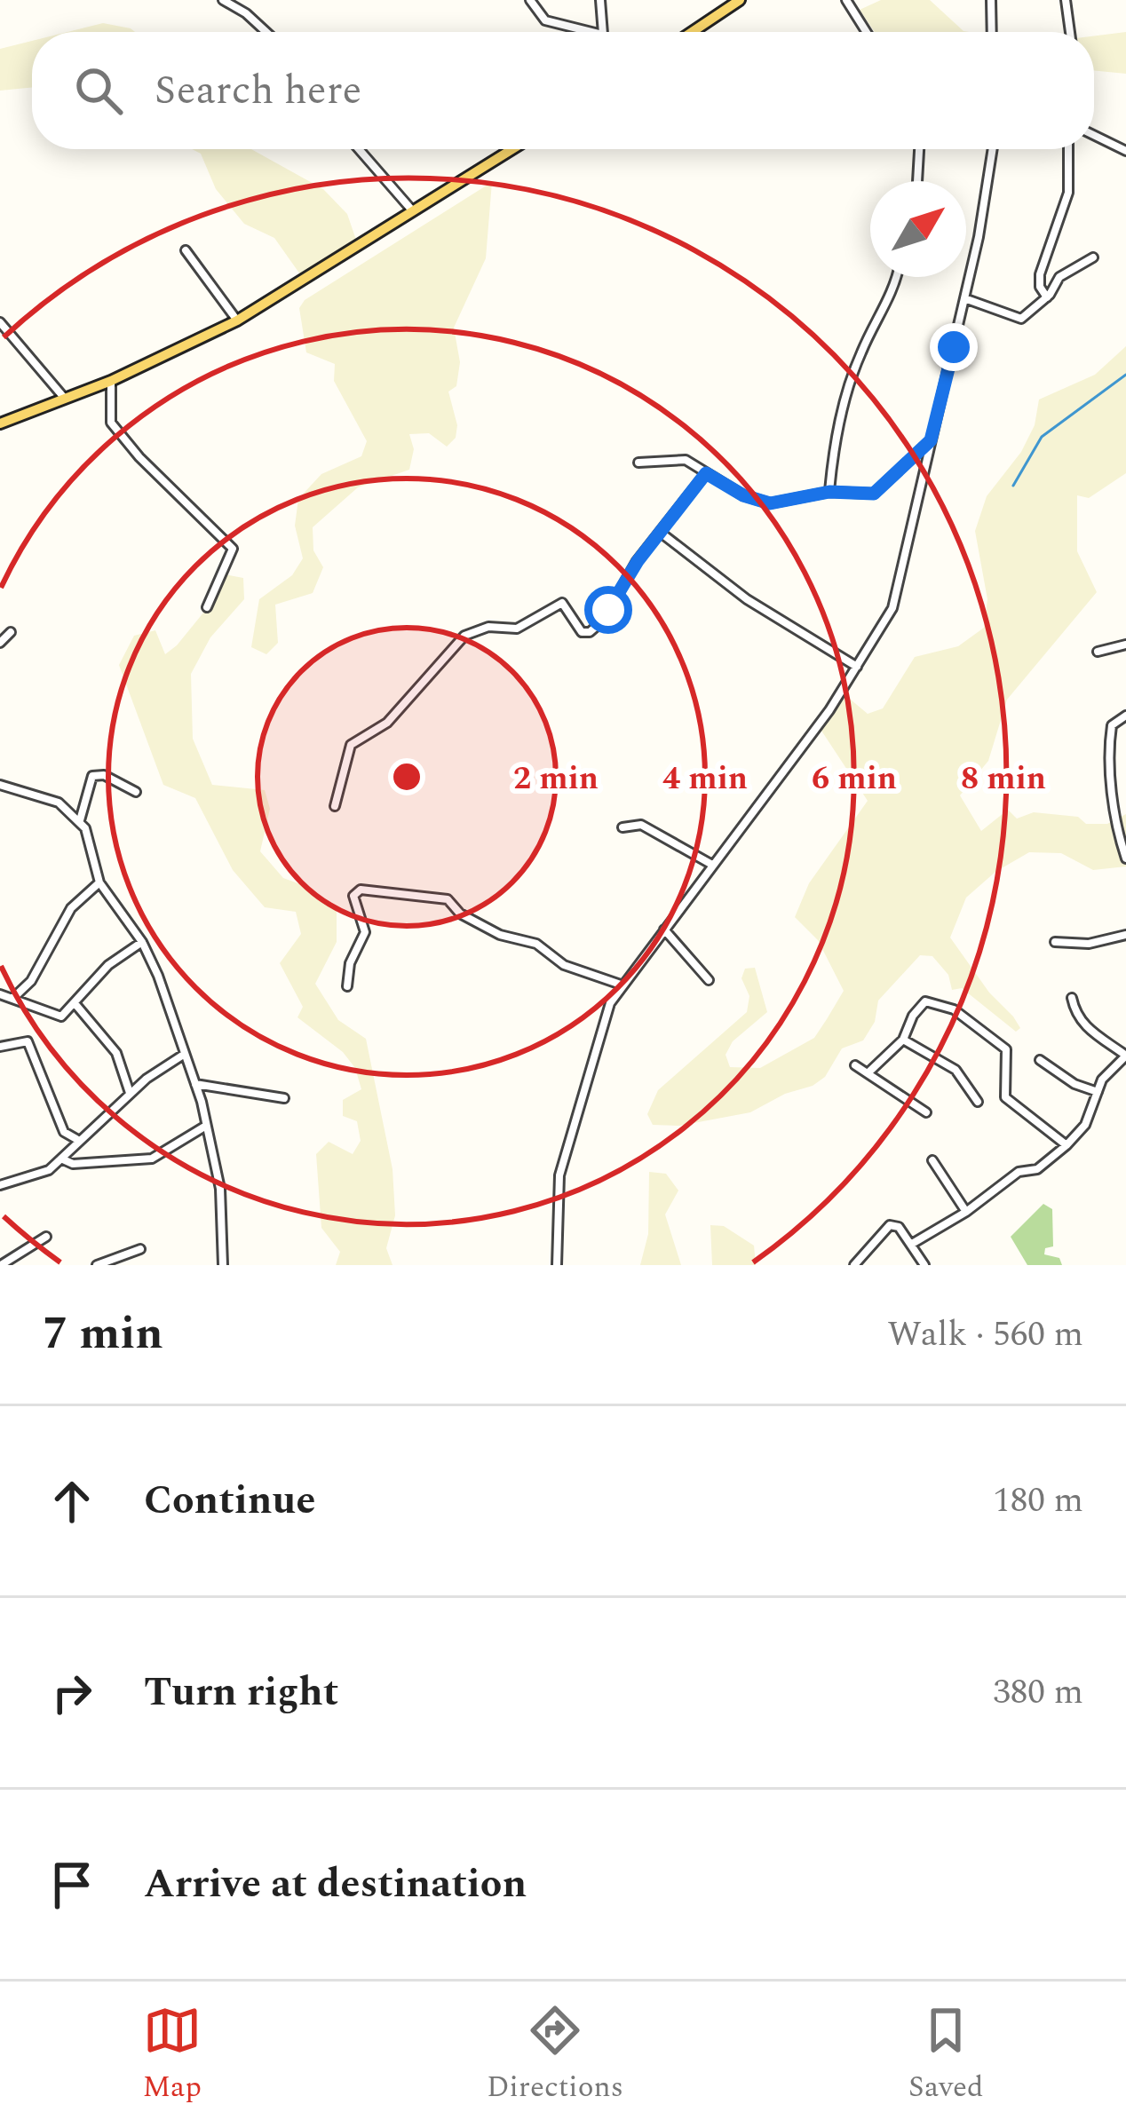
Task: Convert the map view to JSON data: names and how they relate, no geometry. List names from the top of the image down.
{
  "north": "top right",
  "page": {
    "search": "Search here",
    "heading": ["7 min", "Walk · 560 m"],
    "list": [
      ["Continue", "180 m"],
      ["Turn right", "380 m"],
      "Arrive at destination"
    ],
    "nav": ["Map", "Directions", "Saved"]
  },
  "rings": [
    "2 min",
    "4 min",
    "6 min",
    "8 min"
  ]
}
